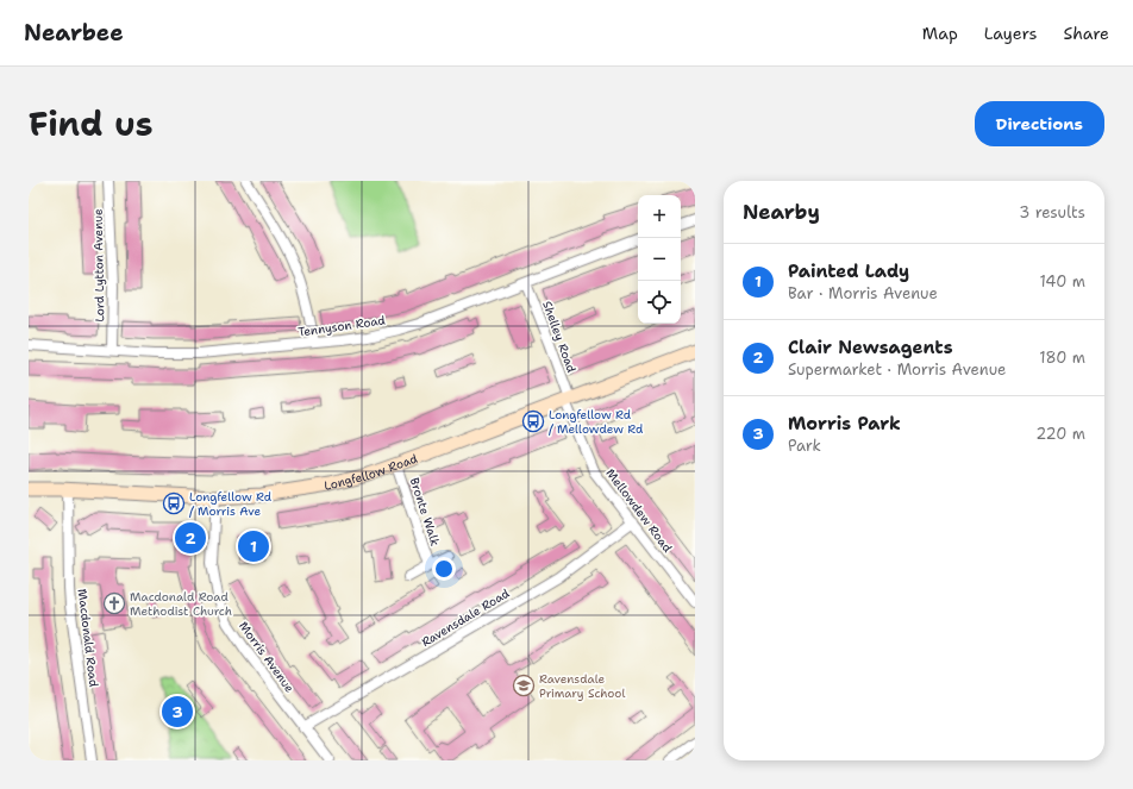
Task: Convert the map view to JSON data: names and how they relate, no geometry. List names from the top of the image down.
{
  "streets": {
    "street": [
      "Lord Lytton Avenue",
      "Tennyson Road",
      "Shelley Road",
      "Longfellow Road",
      "Mellowdew Road",
      "Bronte Walk",
      "Ravensdale Road",
      "Macdonald Road",
      "Morris Avenue"
    ]
  },
  "crossings": [
    ["Lord Lytton Avenue", "Tennyson Road"],
    ["Tennyson Road", "Shelley Road"],
    ["Shelley Road", "Longfellow Road"],
    ["Shelley Road", "Mellowdew Road"],
    ["Longfellow Road", "Mellowdew Road"],
    ["Longfellow Road", "Bronte Walk"],
    ["Longfellow Road", "Macdonald Road"],
    ["Longfellow Road", "Morris Avenue"],
    ["Mellowdew Road", "Ravensdale Road"],
    ["Ravensdale Road", "Morris Avenue"]
  ],
  "places": {
    "bus stop": ["Longfellow Rd / Mellowdew Rd", "Longfellow Rd / Morris Ave"],
    "church": ["Macdonald Road Methodist Church"],
    "school or university": ["Ravensdale Primary School"]
  },
  "page": {
    "header": "Nearbee",
    "nav": ["Map", "Layers", "Share"],
    "title": "Find us",
    "buttons": "Directions",
    "heading": ["Nearby", "3 results"],
    "map_buttons": ["+", "−"],
    "list": [
      {
        "mark": "1",
        "name": "Painted Lady",
        "note": "Bar · Morris Avenue",
        "value": "140 m"
      },
      {
        "mark": "2",
        "name": "Clair Newsagents",
        "note": "Supermarket · Morris Avenue",
        "value": "180 m"
      },
      {
        "mark": "3",
        "name": "Morris Park",
        "note": "Park",
        "value": "220 m"
      }
    ],
    "pins": ["2", "1", "3"]
  }
}
